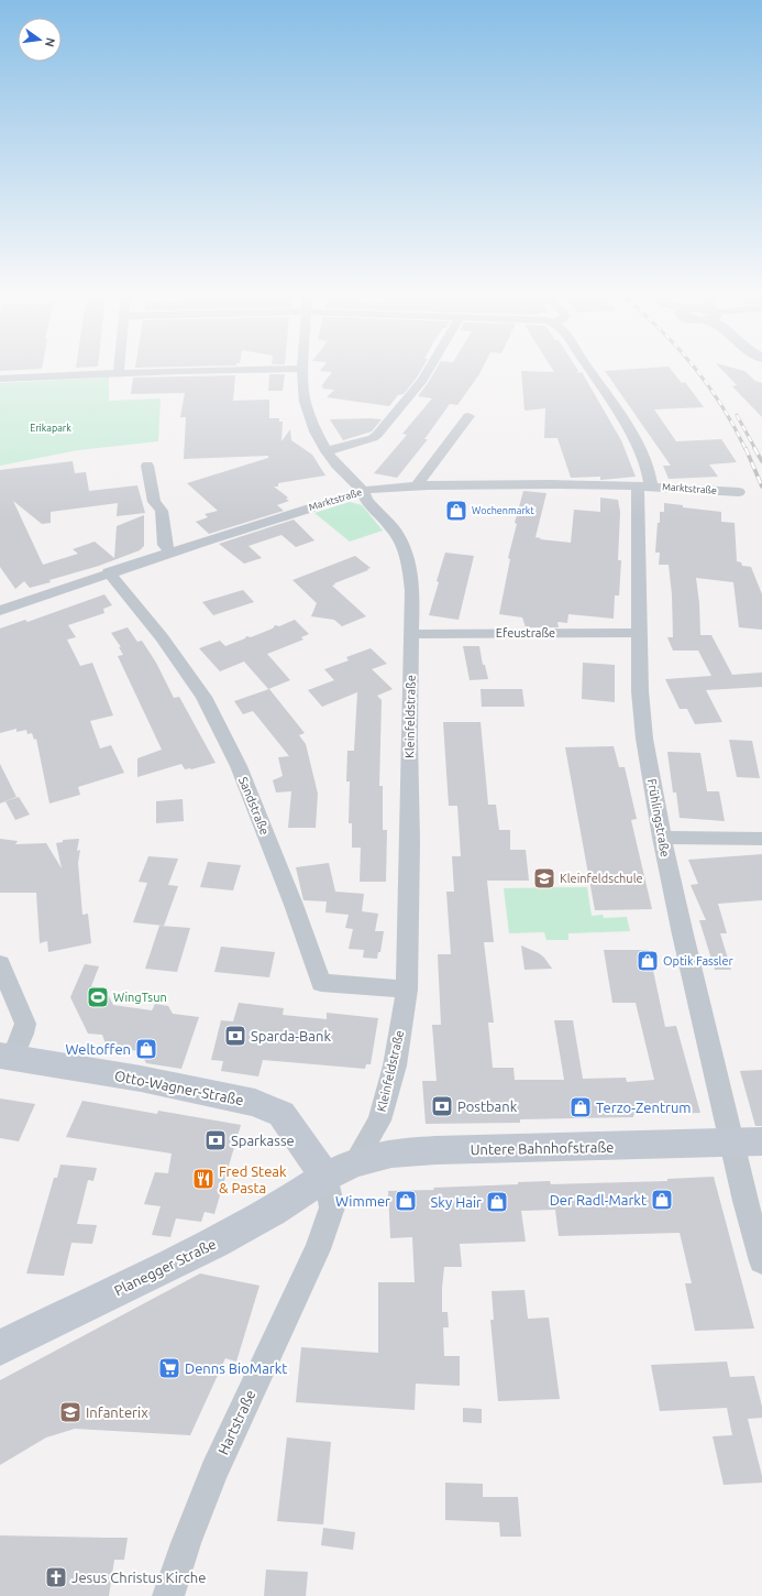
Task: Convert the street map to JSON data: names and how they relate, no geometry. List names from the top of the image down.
{
  "streets": {
    "street": [
      "Marktstraße",
      "Efeustraße",
      "Kleinfeldstraße",
      "Sandstraße",
      "Frühlingstraße",
      "Otto-Wagner-Straße",
      "Untere Bahnhofstraße",
      "Planegger Straße",
      "Hartstraße"
    ]
  },
  "crossings": [
    ["Marktstraße", "Kleinfeldstraße"],
    ["Marktstraße", "Sandstraße"],
    ["Marktstraße", "Frühlingstraße"],
    ["Efeustraße", "Kleinfeldstraße"],
    ["Efeustraße", "Frühlingstraße"],
    ["Kleinfeldstraße", "Sandstraße"],
    ["Kleinfeldstraße", "Otto-Wagner-Straße"],
    ["Kleinfeldstraße", "Untere Bahnhofstraße"],
    ["Kleinfeldstraße", "Planegger Straße"],
    ["Kleinfeldstraße", "Hartstraße"],
    ["Frühlingstraße", "Untere Bahnhofstraße"],
    ["Otto-Wagner-Straße", "Untere Bahnhofstraße"],
    ["Otto-Wagner-Straße", "Planegger Straße"],
    ["Otto-Wagner-Straße", "Hartstraße"],
    ["Untere Bahnhofstraße", "Planegger Straße"],
    ["Untere Bahnhofstraße", "Hartstraße"],
    ["Planegger Straße", "Hartstraße"]
  ],
  "parks": ["Erikapark"],
  "places": {
    "shop": [
      "Wochenmarkt",
      "Optik Fassler",
      "Weltoffen",
      "Terzo-Zentrum",
      "Der Radl-Markt",
      "Wimmer",
      "Sky Hair"
    ],
    "school or university": ["Kleinfeldschule", "Infanterix"],
    "sports": ["WingTsun"],
    "bank": ["Sparda-Bank", "Postbank", "Sparkasse"],
    "restaurant": ["Fred Steak & Pasta"],
    "supermarket": ["Denns BioMarkt"],
    "church": ["Jesus Christus Kirche"]
  },
  "north": "right"
}
